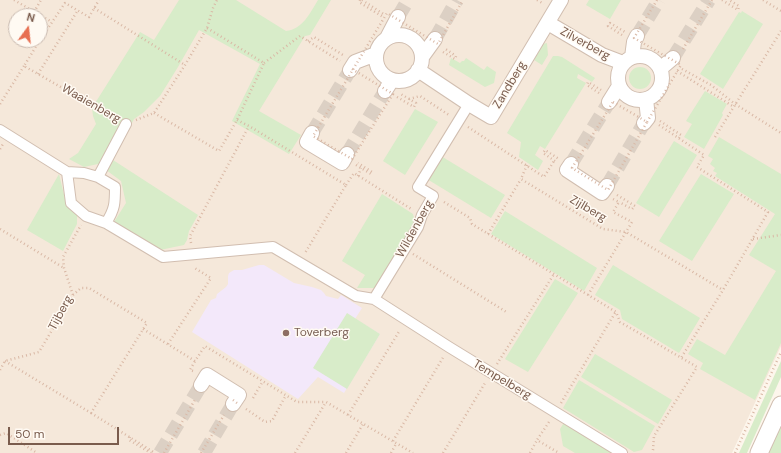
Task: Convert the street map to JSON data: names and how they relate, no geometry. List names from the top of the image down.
{
  "streets": {
    "street": [
      "Zilverberg",
      "Zandberg",
      "Waaienberg",
      "Wildenberg",
      "Tempelberg"
    ],
    "path": ["Zijlberg", "Tijberg"]
  },
  "crossings": [
    ["Zilverberg", "Zandberg"],
    ["Zandberg", "Wildenberg"]
  ],
  "places": ["Toverberg"],
  "scale_bar": "50 m",
  "north": "top"
}
